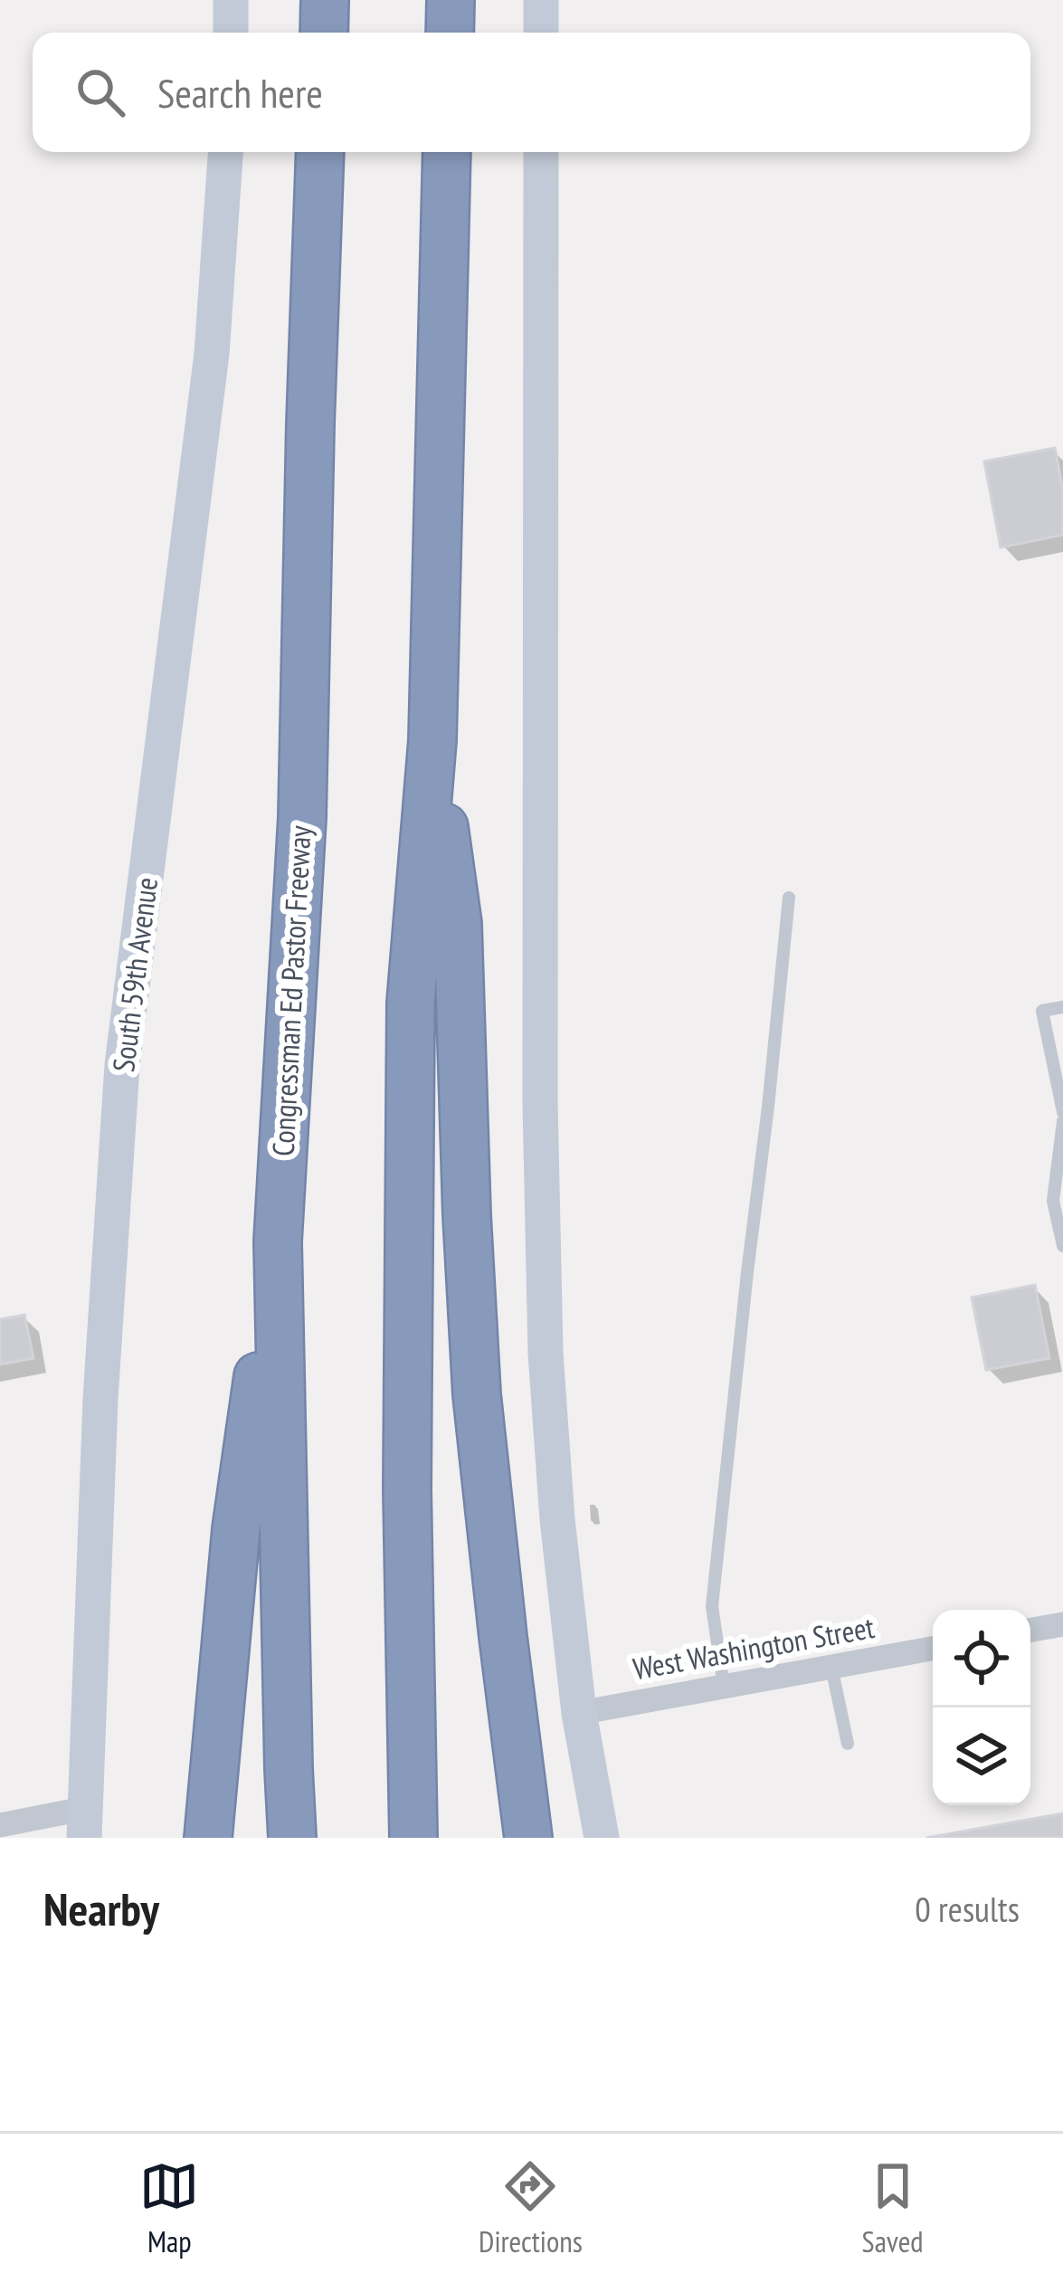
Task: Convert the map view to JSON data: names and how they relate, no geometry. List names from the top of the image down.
{
  "streets": {
    "highway": ["Congressman Ed Pastor Freeway"],
    "main road": ["South 59th Avenue"],
    "street": ["West Washington Street"]
  },
  "page": {
    "search": "Search here",
    "heading": ["Nearby", "0 results"],
    "nav": ["Map", "Directions", "Saved"]
  }
}
